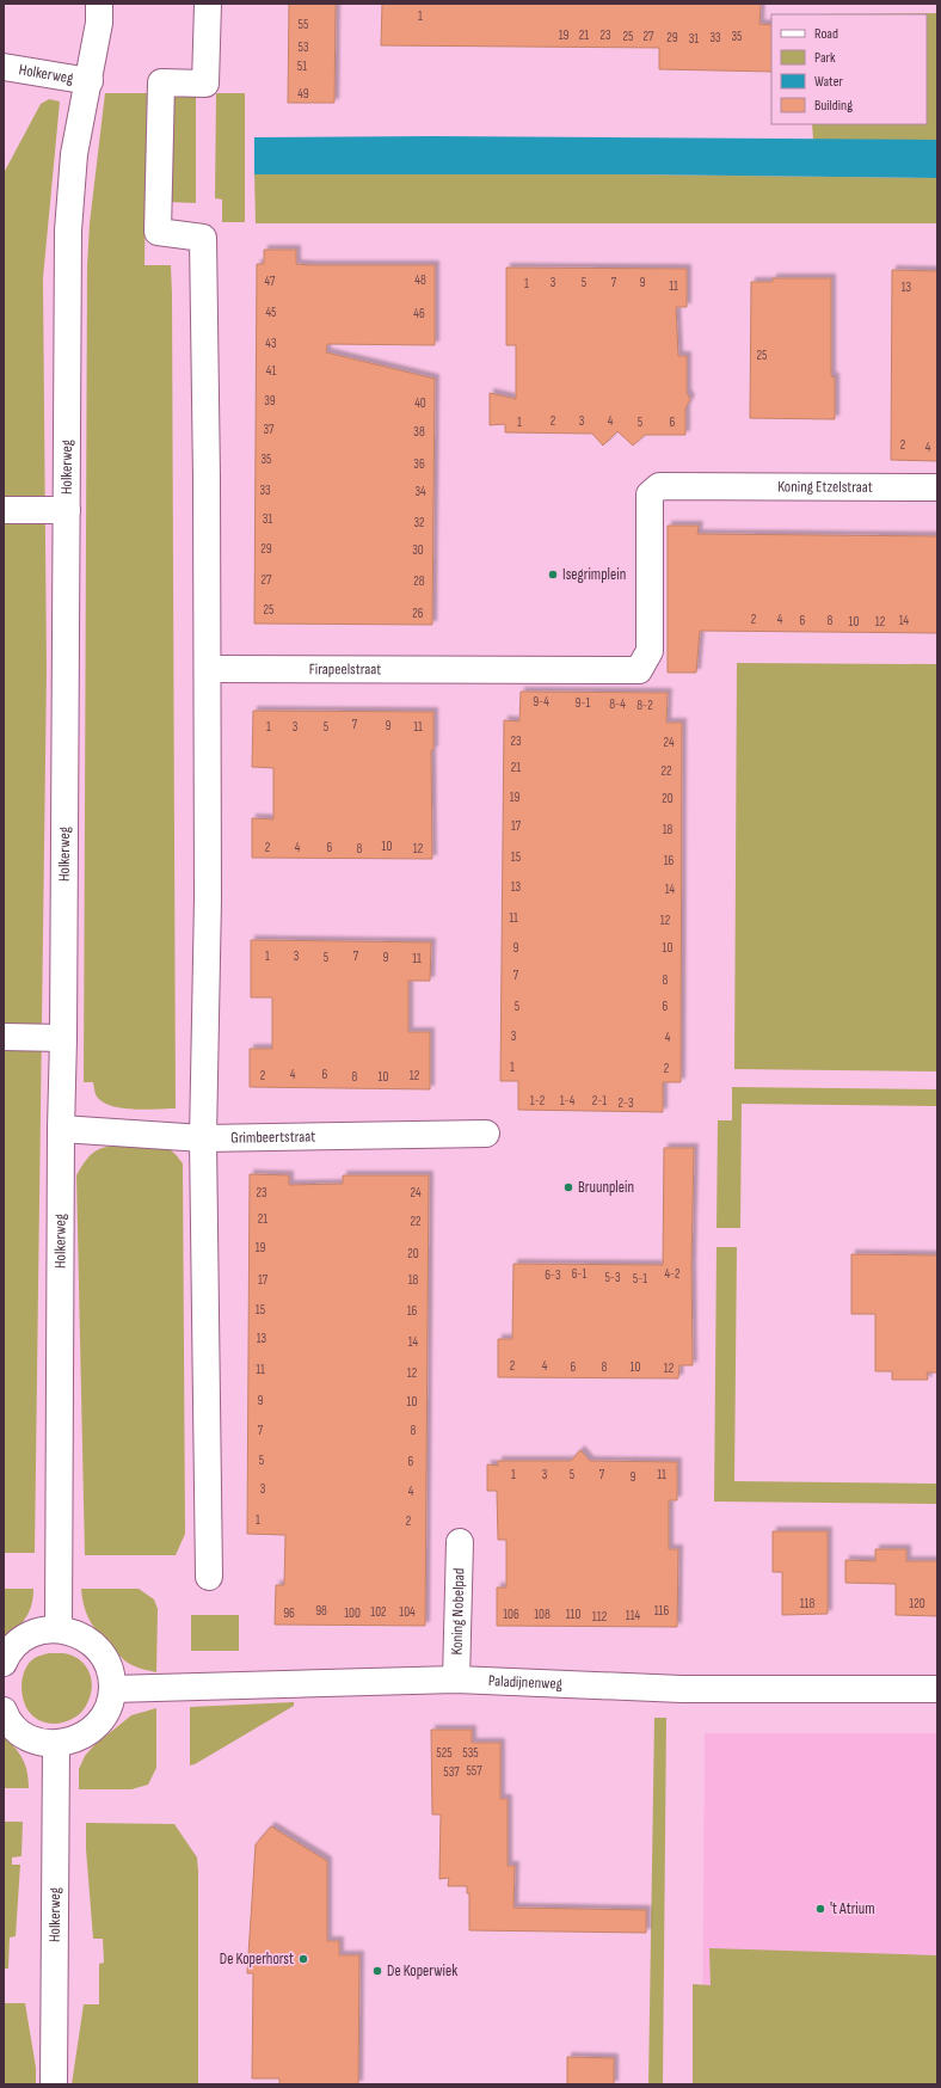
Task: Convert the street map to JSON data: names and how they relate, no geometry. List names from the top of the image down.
{
  "streets": {
    "street": [
      "Holkerweg",
      "Koning Etzelstraat",
      "Firapeelstraat",
      "Grimbeertstraat",
      "Koning Nobelpad",
      "Paladijnenweg"
    ]
  },
  "crossings": [
    ["Holkerweg", "Grimbeertstraat"],
    ["Koning Etzelstraat", "Firapeelstraat"],
    ["Koning Nobelpad", "Paladijnenweg"]
  ],
  "places": [
    "Isegrimplein",
    "Bruunplein",
    "'t Atrium",
    "De Koperhorst",
    "De Koperwiek"
  ],
  "house_numbers": [
    "1",
    "55",
    "19",
    "21",
    "23",
    "25",
    "27",
    "35",
    "29",
    "33",
    "31",
    "53",
    "51",
    "49",
    "48",
    "47",
    "3",
    "5",
    "7",
    "9",
    "1",
    "11",
    "13",
    "45",
    "46",
    "43",
    "25",
    "41",
    "39",
    "40",
    "2",
    "3",
    "4",
    "1",
    "5",
    "6",
    "37",
    "38",
    "2",
    "4",
    "35",
    "36",
    "33",
    "34",
    "31",
    "32",
    "29",
    "30",
    "27",
    "28",
    "25",
    "26",
    "2",
    "4",
    "6",
    "8",
    "14",
    "10",
    "12",
    "9-4",
    "9-1",
    "8-4",
    "8-2",
    "7",
    "9",
    "1",
    "3",
    "5",
    "11",
    "23",
    "24",
    "21",
    "22",
    "19",
    "20",
    "17",
    "18",
    "10",
    "2",
    "4",
    "6",
    "8",
    "12",
    "15",
    "16",
    "13",
    "14",
    "11",
    "12",
    "9",
    "10",
    "1",
    "3",
    "7",
    "5",
    "9",
    "11",
    "7",
    "8",
    "5",
    "6",
    "3",
    "4",
    "1",
    "2",
    "4",
    "6",
    "2",
    "12",
    "8",
    "10",
    "1-2",
    "1-4",
    "2-1",
    "2-3",
    "23",
    "24",
    "21",
    "22",
    "19",
    "20",
    "6-1",
    "4-2",
    "6-3",
    "5-3",
    "5-1",
    "17",
    "18",
    "15",
    "16",
    "13",
    "14",
    "2",
    "4",
    "6",
    "8",
    "10",
    "12",
    "11",
    "12",
    "9",
    "10",
    "7",
    "8",
    "5",
    "6",
    "1",
    "3",
    "5",
    "7",
    "11",
    "9",
    "3",
    "4",
    "1",
    "2",
    "118",
    "120",
    "98",
    "116",
    "102",
    "104",
    "96",
    "100",
    "106",
    "108",
    "110",
    "114",
    "112",
    "525",
    "535",
    "557",
    "537"
  ],
  "legend": [
    "Road",
    "Park",
    "Water",
    "Building"
  ]
}
